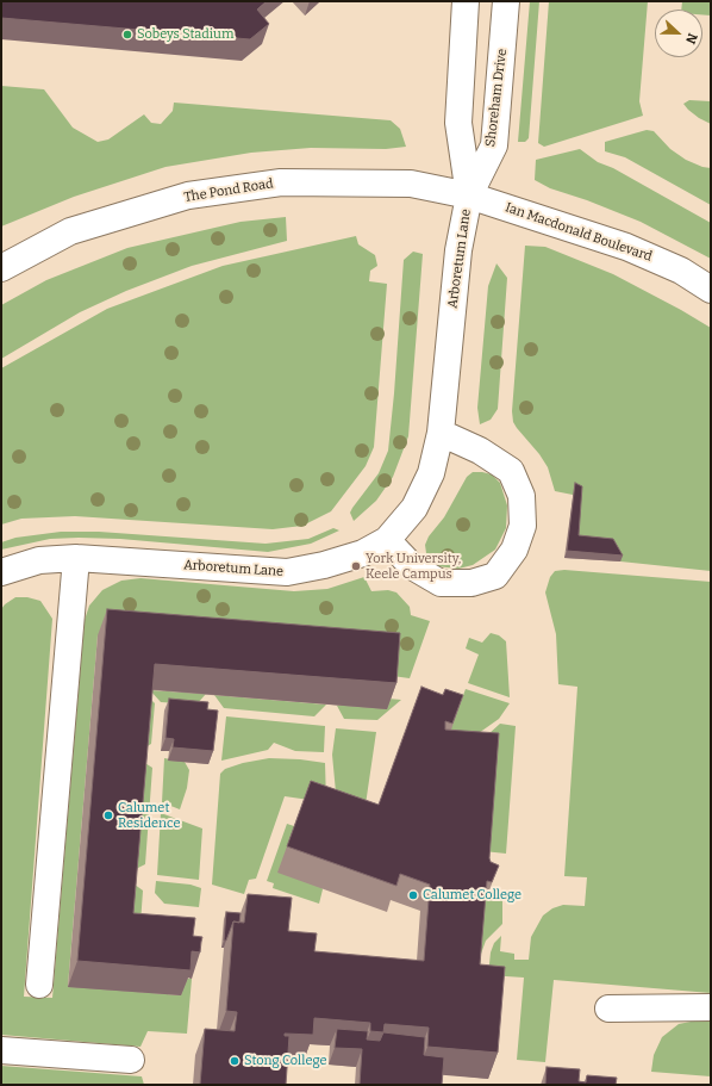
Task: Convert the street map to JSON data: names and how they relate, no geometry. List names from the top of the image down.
{
  "streets": {
    "street": [
      "Shoreham Drive",
      "The Pond Road",
      "Ian Macdonald Boulevard",
      "Arboretum Lane"
    ]
  },
  "crossings": [
    ["Shoreham Drive", "The Pond Road"],
    ["Shoreham Drive", "Ian Macdonald Boulevard"],
    ["Shoreham Drive", "Arboretum Lane"],
    ["The Pond Road", "Ian Macdonald Boulevard"],
    ["The Pond Road", "Arboretum Lane"],
    ["Ian Macdonald Boulevard", "Arboretum Lane"]
  ],
  "places": [
    "Sobeys Stadium",
    "York University, Keele Campus",
    "Calumet Residence",
    "Calumet College",
    "Stong College"
  ],
  "north": "right"
}
